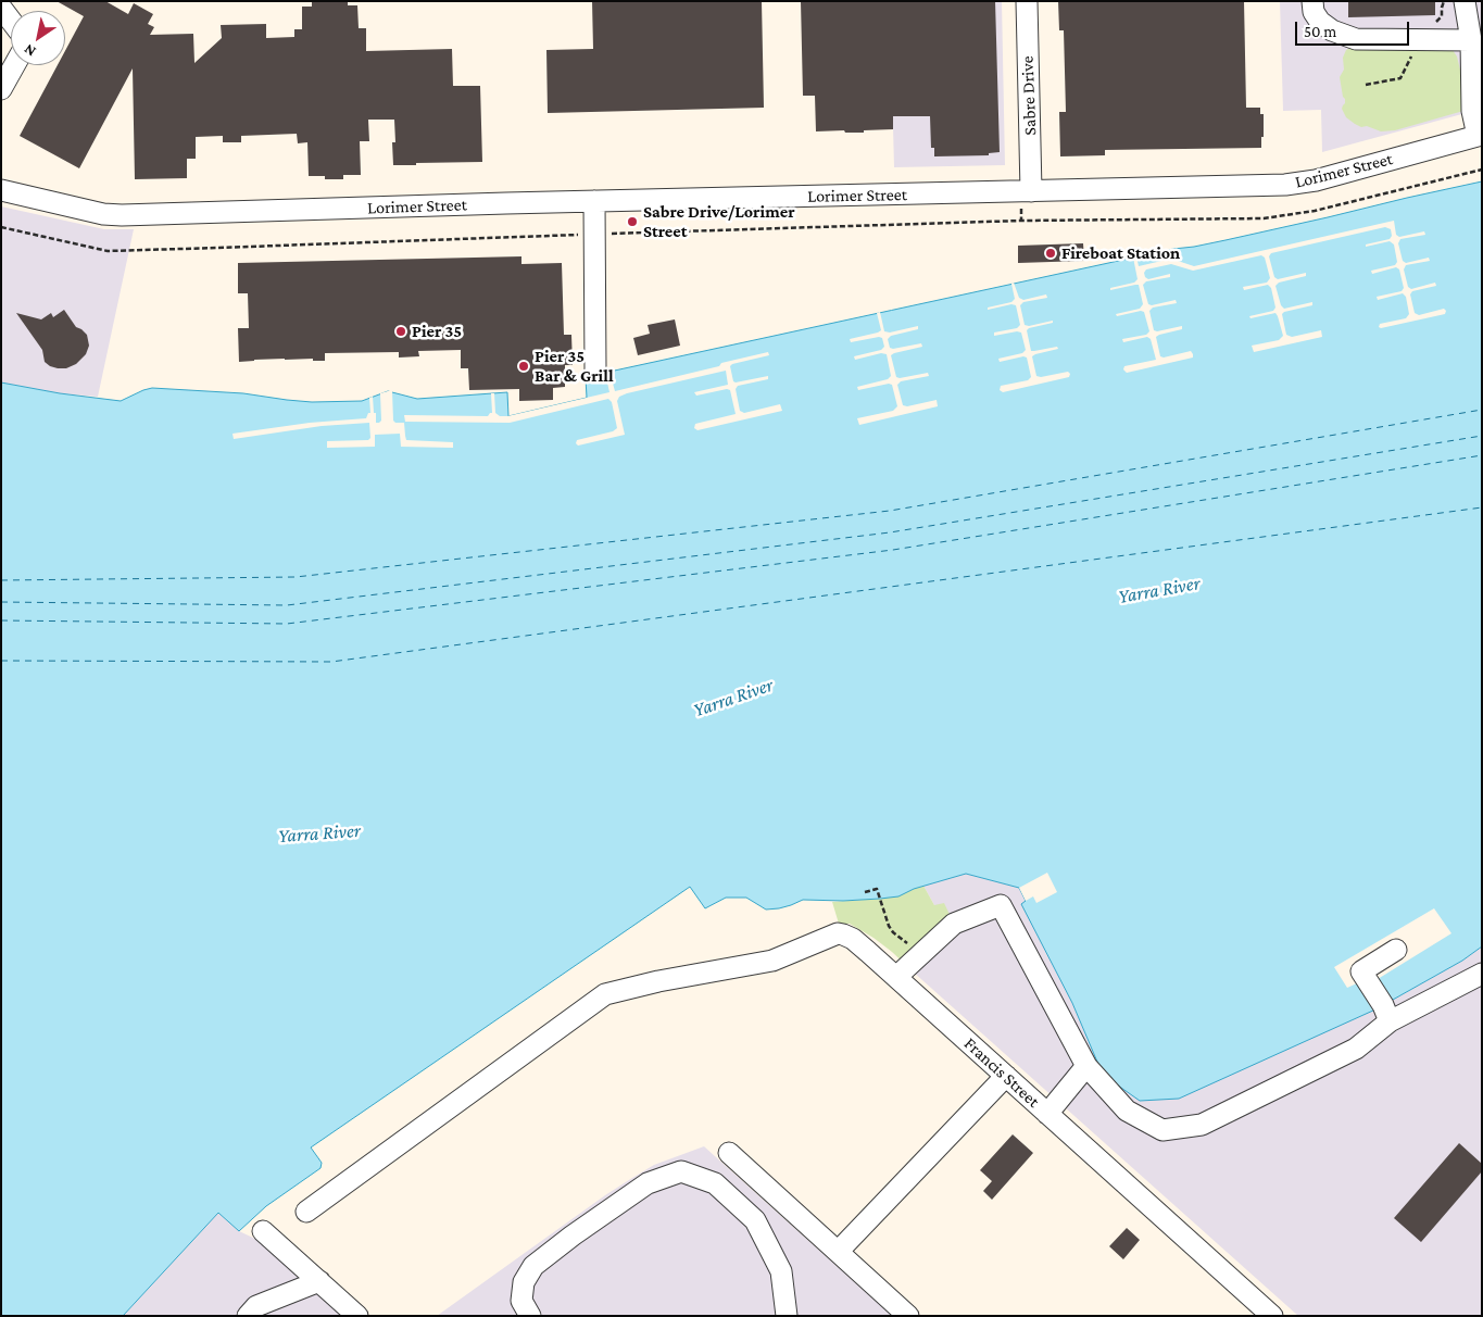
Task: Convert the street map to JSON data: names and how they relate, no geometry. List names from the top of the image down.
{
  "streets": {
    "street": ["Sabre Drive", "Lorimer Street", "Francis Street"]
  },
  "crossings": [
    ["Sabre Drive", "Lorimer Street"]
  ],
  "water": ["Yarra River"],
  "places": [
    "Sabre Drive/Lorimer Street",
    "Fireboat Station",
    "Pier 35",
    "Pier 35 Bar & Grill"
  ],
  "scale_bar": "50 m",
  "north": "bottom left"
}
